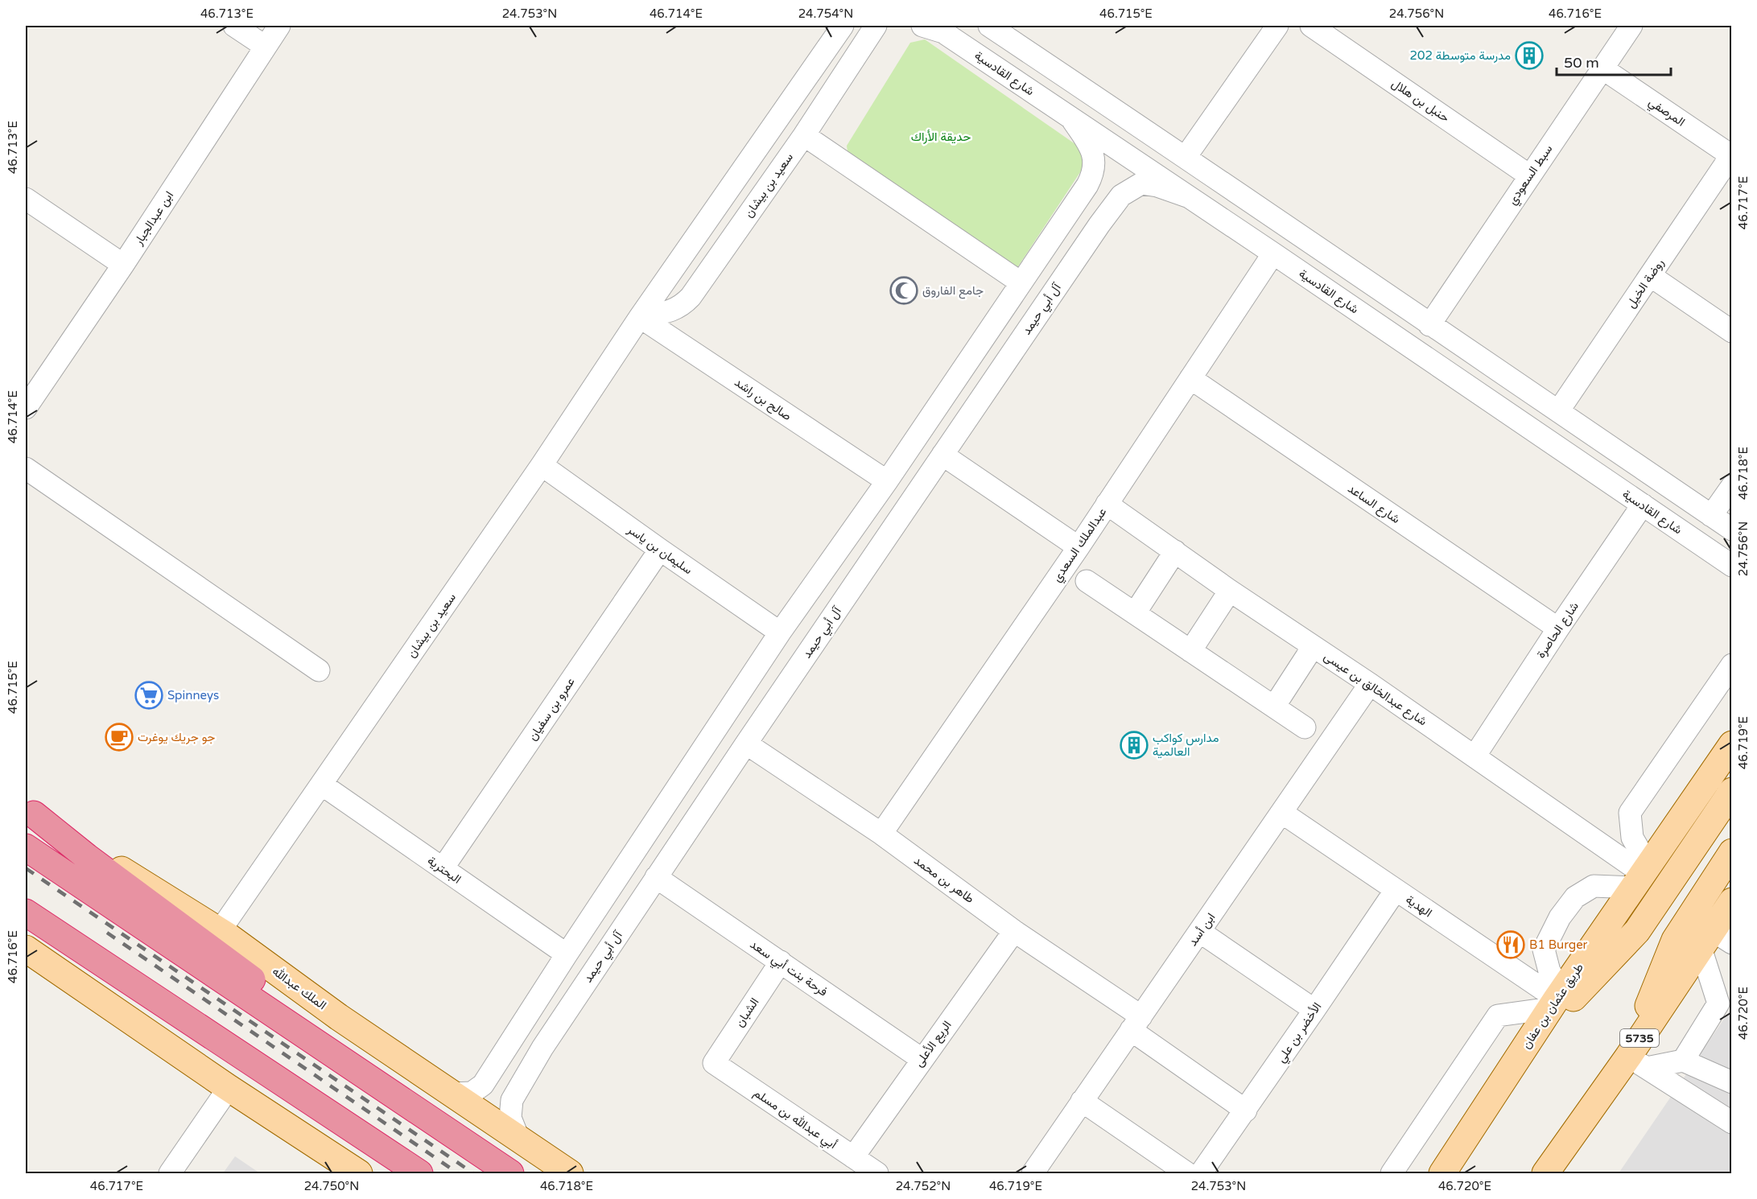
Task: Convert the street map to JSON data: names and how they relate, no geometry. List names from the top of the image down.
{
  "streets": {
    "main road": ["الملك عبدالله", "طريق عثمان بن عفان", "5735"],
    "street": [
      "شارع القادسية",
      "حنبل بن هلال",
      "المرصفي",
      "سبط السعودي",
      "سعيد بن بيشان",
      "ابن عبدالجبار",
      "روضة الخيل",
      "آل أبي حيمد",
      "صالح بن راشد",
      "شارع الساعد",
      "عبدالملك السعدي",
      "سليمان بن ياسر",
      "شارع الحاصرة",
      "شارع عبدالخالق بن عيسى",
      "عمرو بن سفيان",
      "البحترية",
      "طاهر بن محمد",
      "الهدية",
      "ابن أسد",
      "فرحة بنت أبي سعد",
      "الشبان",
      "الأخضر بن علي",
      "الريع الأعلى",
      "أبي عبدالله بن مسلم"
    ]
  },
  "crossings": [
    ["شارع القادسية", "آل أبي حيمد"],
    ["شارع القادسية", "عبدالملك السعدي"],
    ["شارع القادسية", "شارع الحاصرة"],
    ["حنبل بن هلال", "سبط السعودي"],
    ["المرصفي", "سبط السعودي"],
    ["المرصفي", "روضة الخيل"],
    ["سعيد بن بيشان", "صالح بن راشد"],
    ["سعيد بن بيشان", "سليمان بن ياسر"],
    ["سعيد بن بيشان", "البحترية"],
    ["سعيد بن بيشان", "الملك عبدالله"],
    ["آل أبي حيمد", "طاهر بن محمد"],
    ["آل أبي حيمد", "فرحة بنت أبي سعد"],
    ["آل أبي حيمد", "الملك عبدالله"],
    ["شارع الساعد", "عبدالملك السعدي"],
    ["شارع الساعد", "شارع الحاصرة"],
    ["عبدالملك السعدي", "شارع عبدالخالق بن عيسى"],
    ["عبدالملك السعدي", "طاهر بن محمد"],
    ["سليمان بن ياسر", "عمرو بن سفيان"],
    ["شارع الحاصرة", "شارع عبدالخالق بن عيسى"],
    ["شارع عبدالخالق بن عيسى", "ابن أسد"],
    ["شارع عبدالخالق بن عيسى", "طريق عثمان بن عفان"],
    ["عمرو بن سفيان", "البحترية"],
    ["طاهر بن محمد", "ابن أسد"],
    ["طاهر بن محمد", "الأخضر بن علي"],
    ["طاهر بن محمد", "الريع الأعلى"],
    ["الهدية", "ابن أسد"],
    ["الهدية", "طريق عثمان بن عفان"],
    ["الهدية", "الأخضر بن علي"],
    ["فرحة بنت أبي سعد", "الشبان"],
    ["فرحة بنت أبي سعد", "الريع الأعلى"],
    ["الشبان", "أبي عبدالله بن مسلم"],
    ["الريع الأعلى", "أبي عبدالله بن مسلم"]
  ],
  "parks": ["حديقة الأراك"],
  "places": {
    "building": ["مدرسة متوسطة 202", "مدارس كواكب العالمية"],
    "mosque": ["جامع الفاروق"],
    "supermarket": ["Spinneys"],
    "cafe": ["جو جريك يوغرت"],
    "restaurant": ["B1 Burger"]
  },
  "scale_bar": "50 m",
  "coordinates": [
    "46.713°E",
    "24.753°N",
    "46.714°E",
    "24.754°N",
    "46.715°E",
    "24.756°N",
    "46.716°E",
    "46.717°E",
    "46.718°E",
    "46.719°E",
    "46.720°E",
    "24.750°N",
    "24.752°N"
  ]
}
